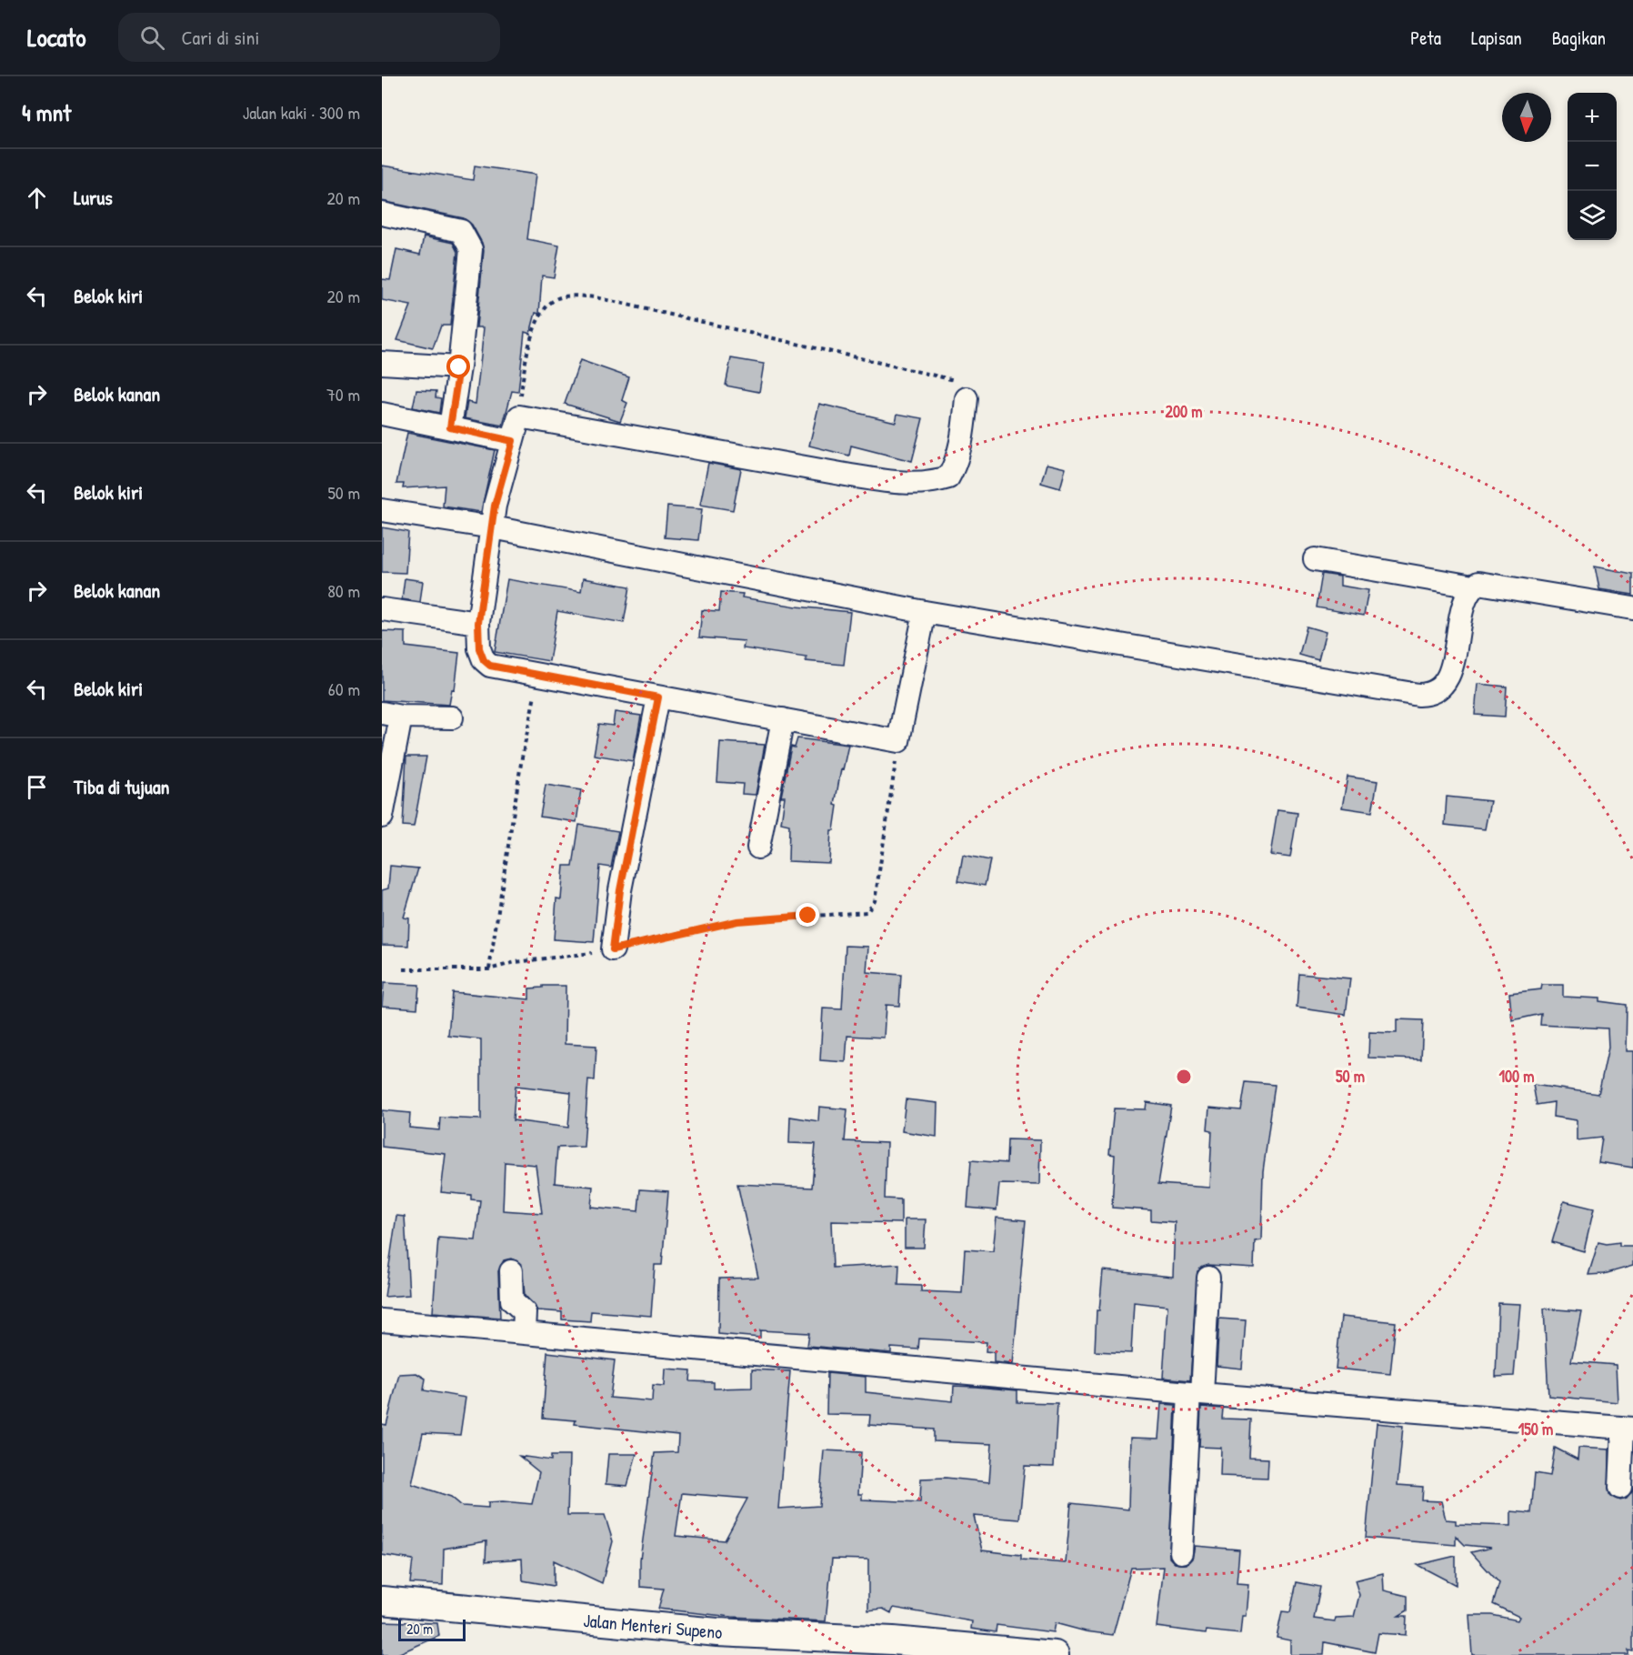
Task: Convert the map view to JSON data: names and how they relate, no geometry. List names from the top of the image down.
{
  "streets": {
    "main road": ["Jalan Menteri Supeno"]
  },
  "scale_bar": "20 m",
  "north": "bottom",
  "page": {
    "header": "Locato",
    "search": "Cari di sini",
    "nav": ["Peta", "Lapisan", "Bagikan"],
    "heading": ["4 mnt", "Jalan kaki · 300 m"],
    "map_buttons": ["+", "−"],
    "list": [
      ["Lurus", "20 m"],
      ["Belok kiri", "20 m"],
      ["Belok kanan", "70 m"],
      ["Belok kiri", "50 m"],
      ["Belok kanan", "80 m"],
      ["Belok kiri", "60 m"],
      "Tiba di tujuan"
    ],
    "scale": "20 m"
  },
  "rings": [
    "200 m",
    "50 m",
    "100 m",
    "150 m"
  ]
}
